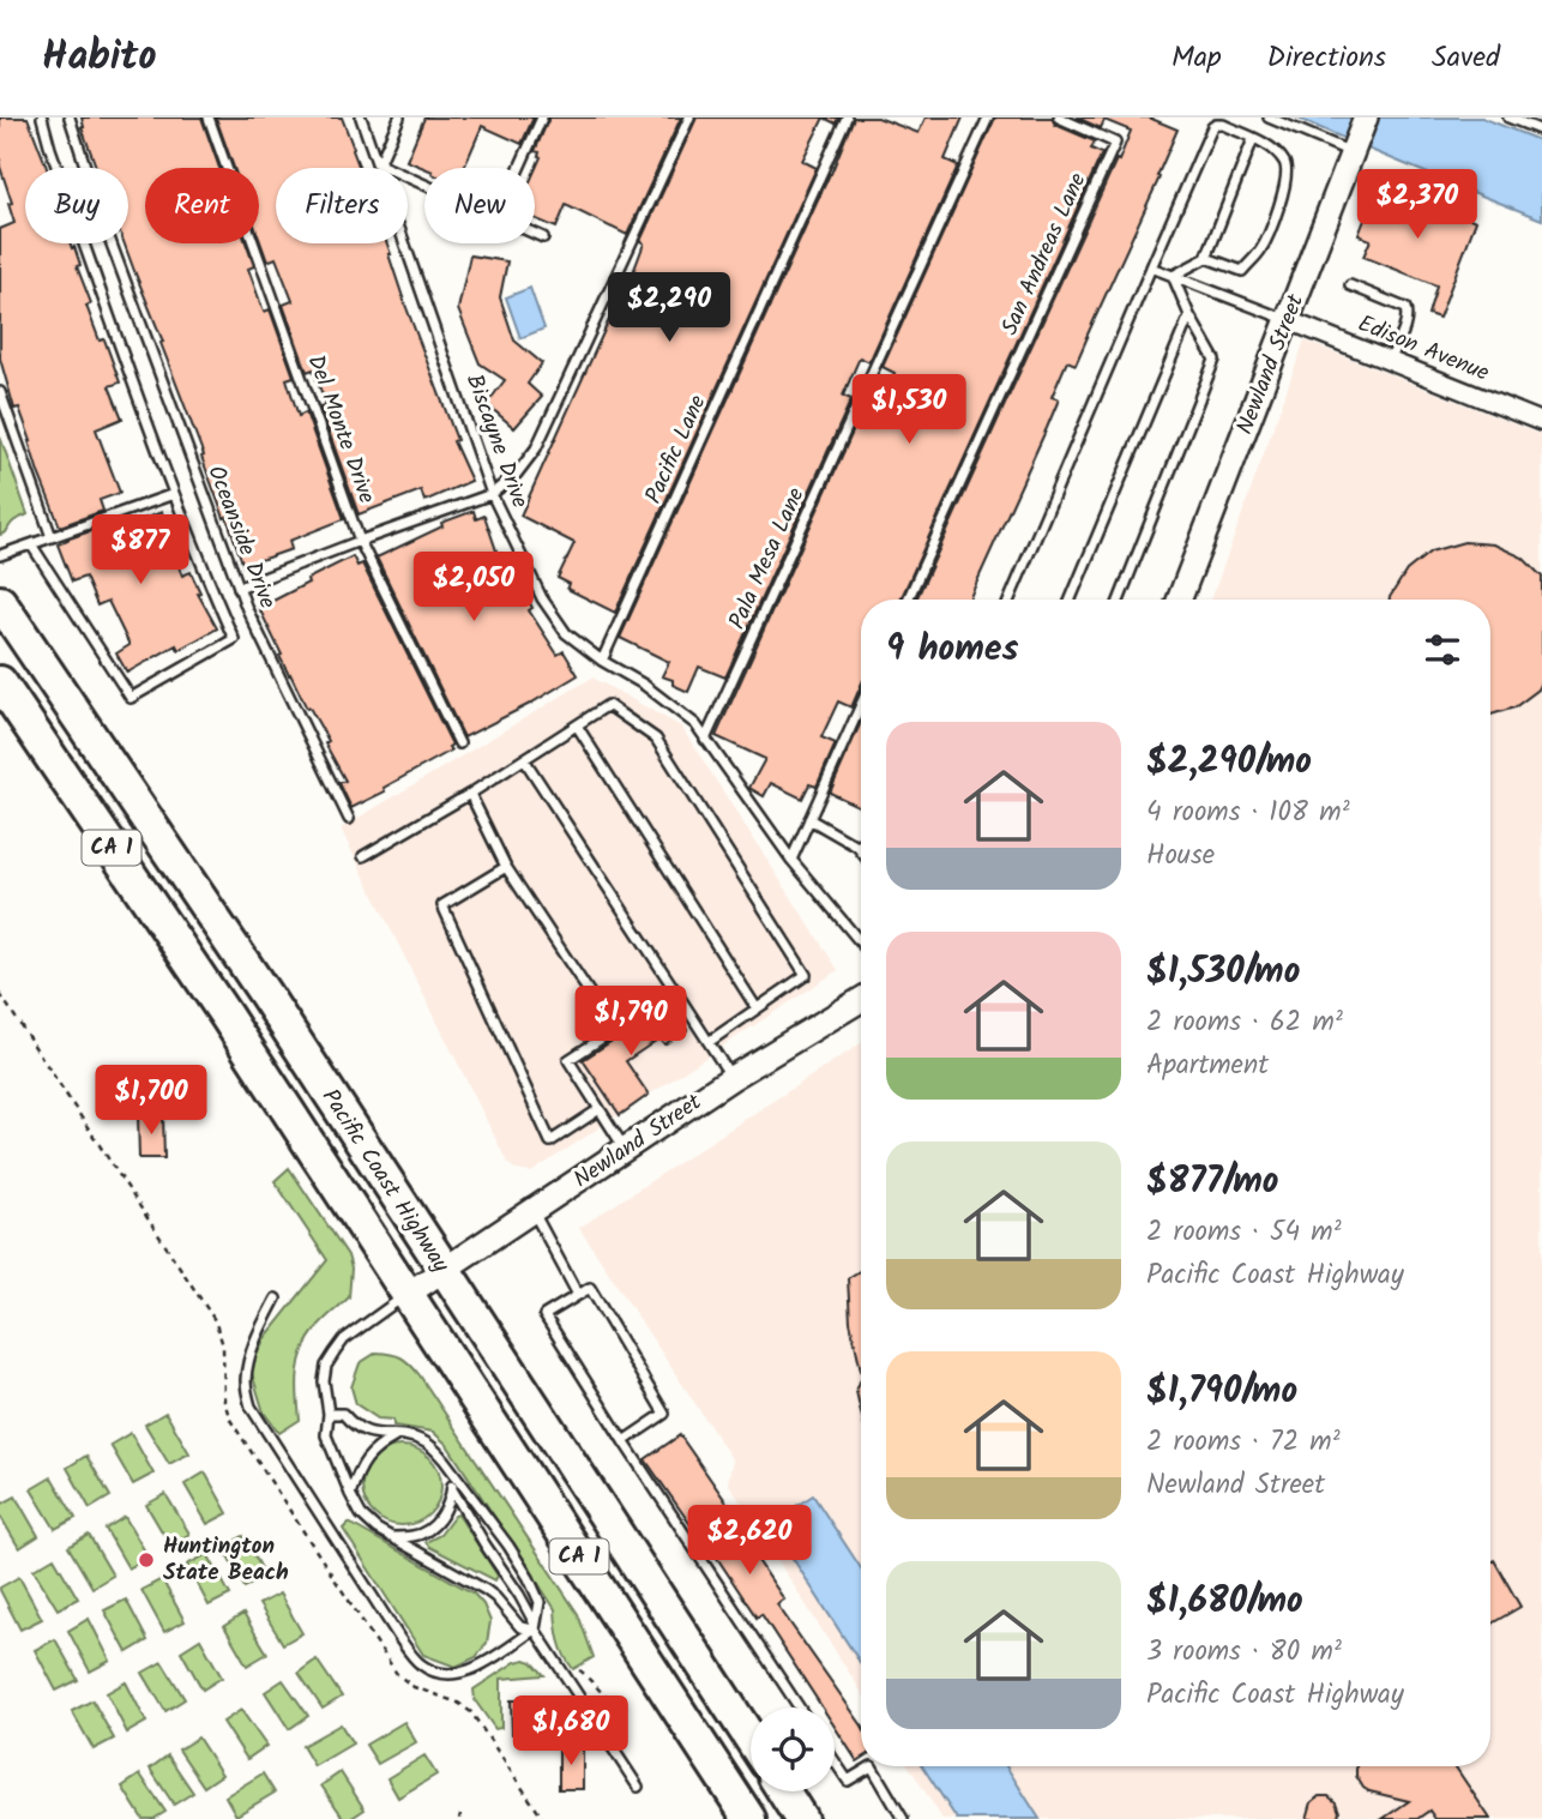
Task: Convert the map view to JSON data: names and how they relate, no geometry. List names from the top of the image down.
{
  "streets": {
    "highway": ["CA 1", "Pacific Coast Highway"],
    "street": ["Edison Avenue", "Newland Street"],
    "lane": [
      "San Andreas Lane",
      "Del Monte Drive",
      "Biscayne Drive",
      "Pacific Lane",
      "Oceanside Drive",
      "Pala Mesa Lane"
    ]
  },
  "crossings": [
    ["Edison Avenue", "Newland Street"],
    ["Newland Street", "Pacific Coast Highway"],
    ["Biscayne Drive", "Pacific Lane"],
    ["Biscayne Drive", "Pala Mesa Lane"]
  ],
  "places": ["Huntington State Beach"],
  "page": {
    "header": "Habito",
    "nav": ["Map", "Directions", "Saved"],
    "chip": [
      "Buy",
      "Rent",
      "Filters",
      "New"
    ],
    "price": [
      "$2,370",
      "$2,290",
      "$1,530",
      "$877",
      "$2,050",
      "$1,790",
      "$1,700",
      "$2,620",
      "$1,680"
    ],
    "heading": "9 homes",
    "list": [
      {
        "name": "$2,290/mo",
        "note": "4 rooms · 108 m² · House"
      },
      {
        "name": "$1,530/mo",
        "note": "2 rooms · 62 m² · Apartment"
      },
      {
        "name": "$877/mo",
        "note": "2 rooms · 54 m² · Pacific Coast Highway"
      },
      {
        "name": "$1,790/mo",
        "note": "2 rooms · 72 m² · Newland Street"
      },
      {
        "name": "$1,680/mo",
        "note": "3 rooms · 80 m² · Pacific Coast Highway"
      }
    ]
  }
}
